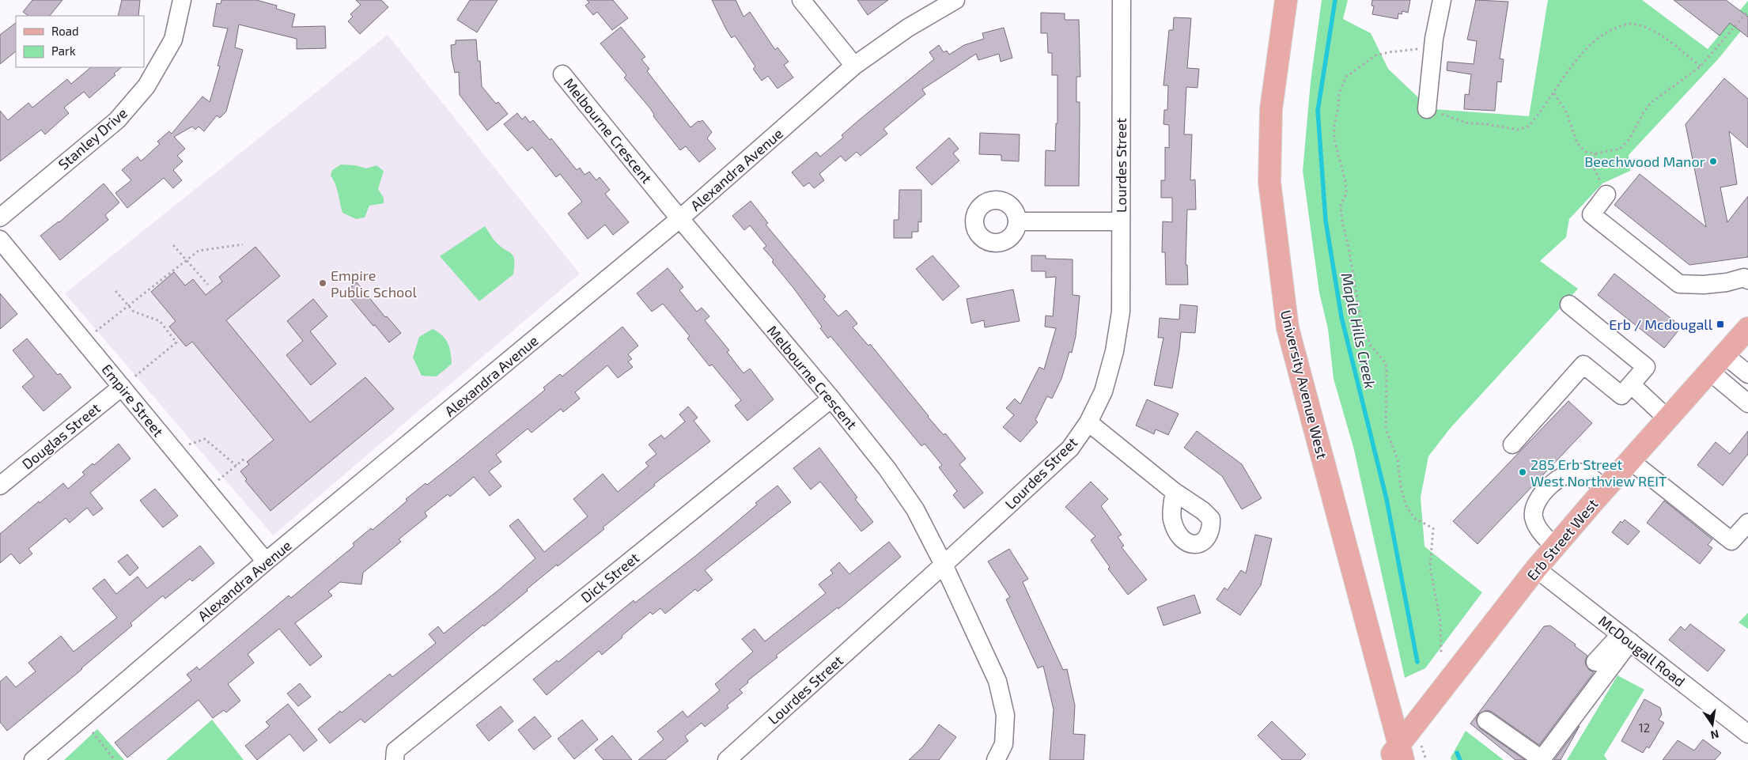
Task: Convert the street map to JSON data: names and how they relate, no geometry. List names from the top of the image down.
{
  "streets": {
    "main road": ["University Avenue West", "Erb Street West"],
    "street": [
      "Melbourne Crescent",
      "Stanley Drive",
      "Lourdes Street",
      "Alexandra Avenue",
      "Empire Street",
      "Douglas Street",
      "Dick Street",
      "McDougall Road"
    ]
  },
  "crossings": [
    ["Melbourne Crescent", "Lourdes Street"],
    ["Melbourne Crescent", "Alexandra Avenue"],
    ["Melbourne Crescent", "Dick Street"],
    ["Alexandra Avenue", "Empire Street"],
    ["University Avenue West", "Erb Street West"],
    ["Empire Street", "Douglas Street"],
    ["Erb Street West", "McDougall Road"]
  ],
  "water": ["Maple Hills Creek"],
  "places": {
    "other": ["Beechwood Manor", "Empire Public School", "285 Erb Street West Northview REIT"],
    "transit": ["Erb / Mcdougall"]
  },
  "house_numbers": ["12"],
  "legend": ["Road", "Park"],
  "north": "bottom"
}
